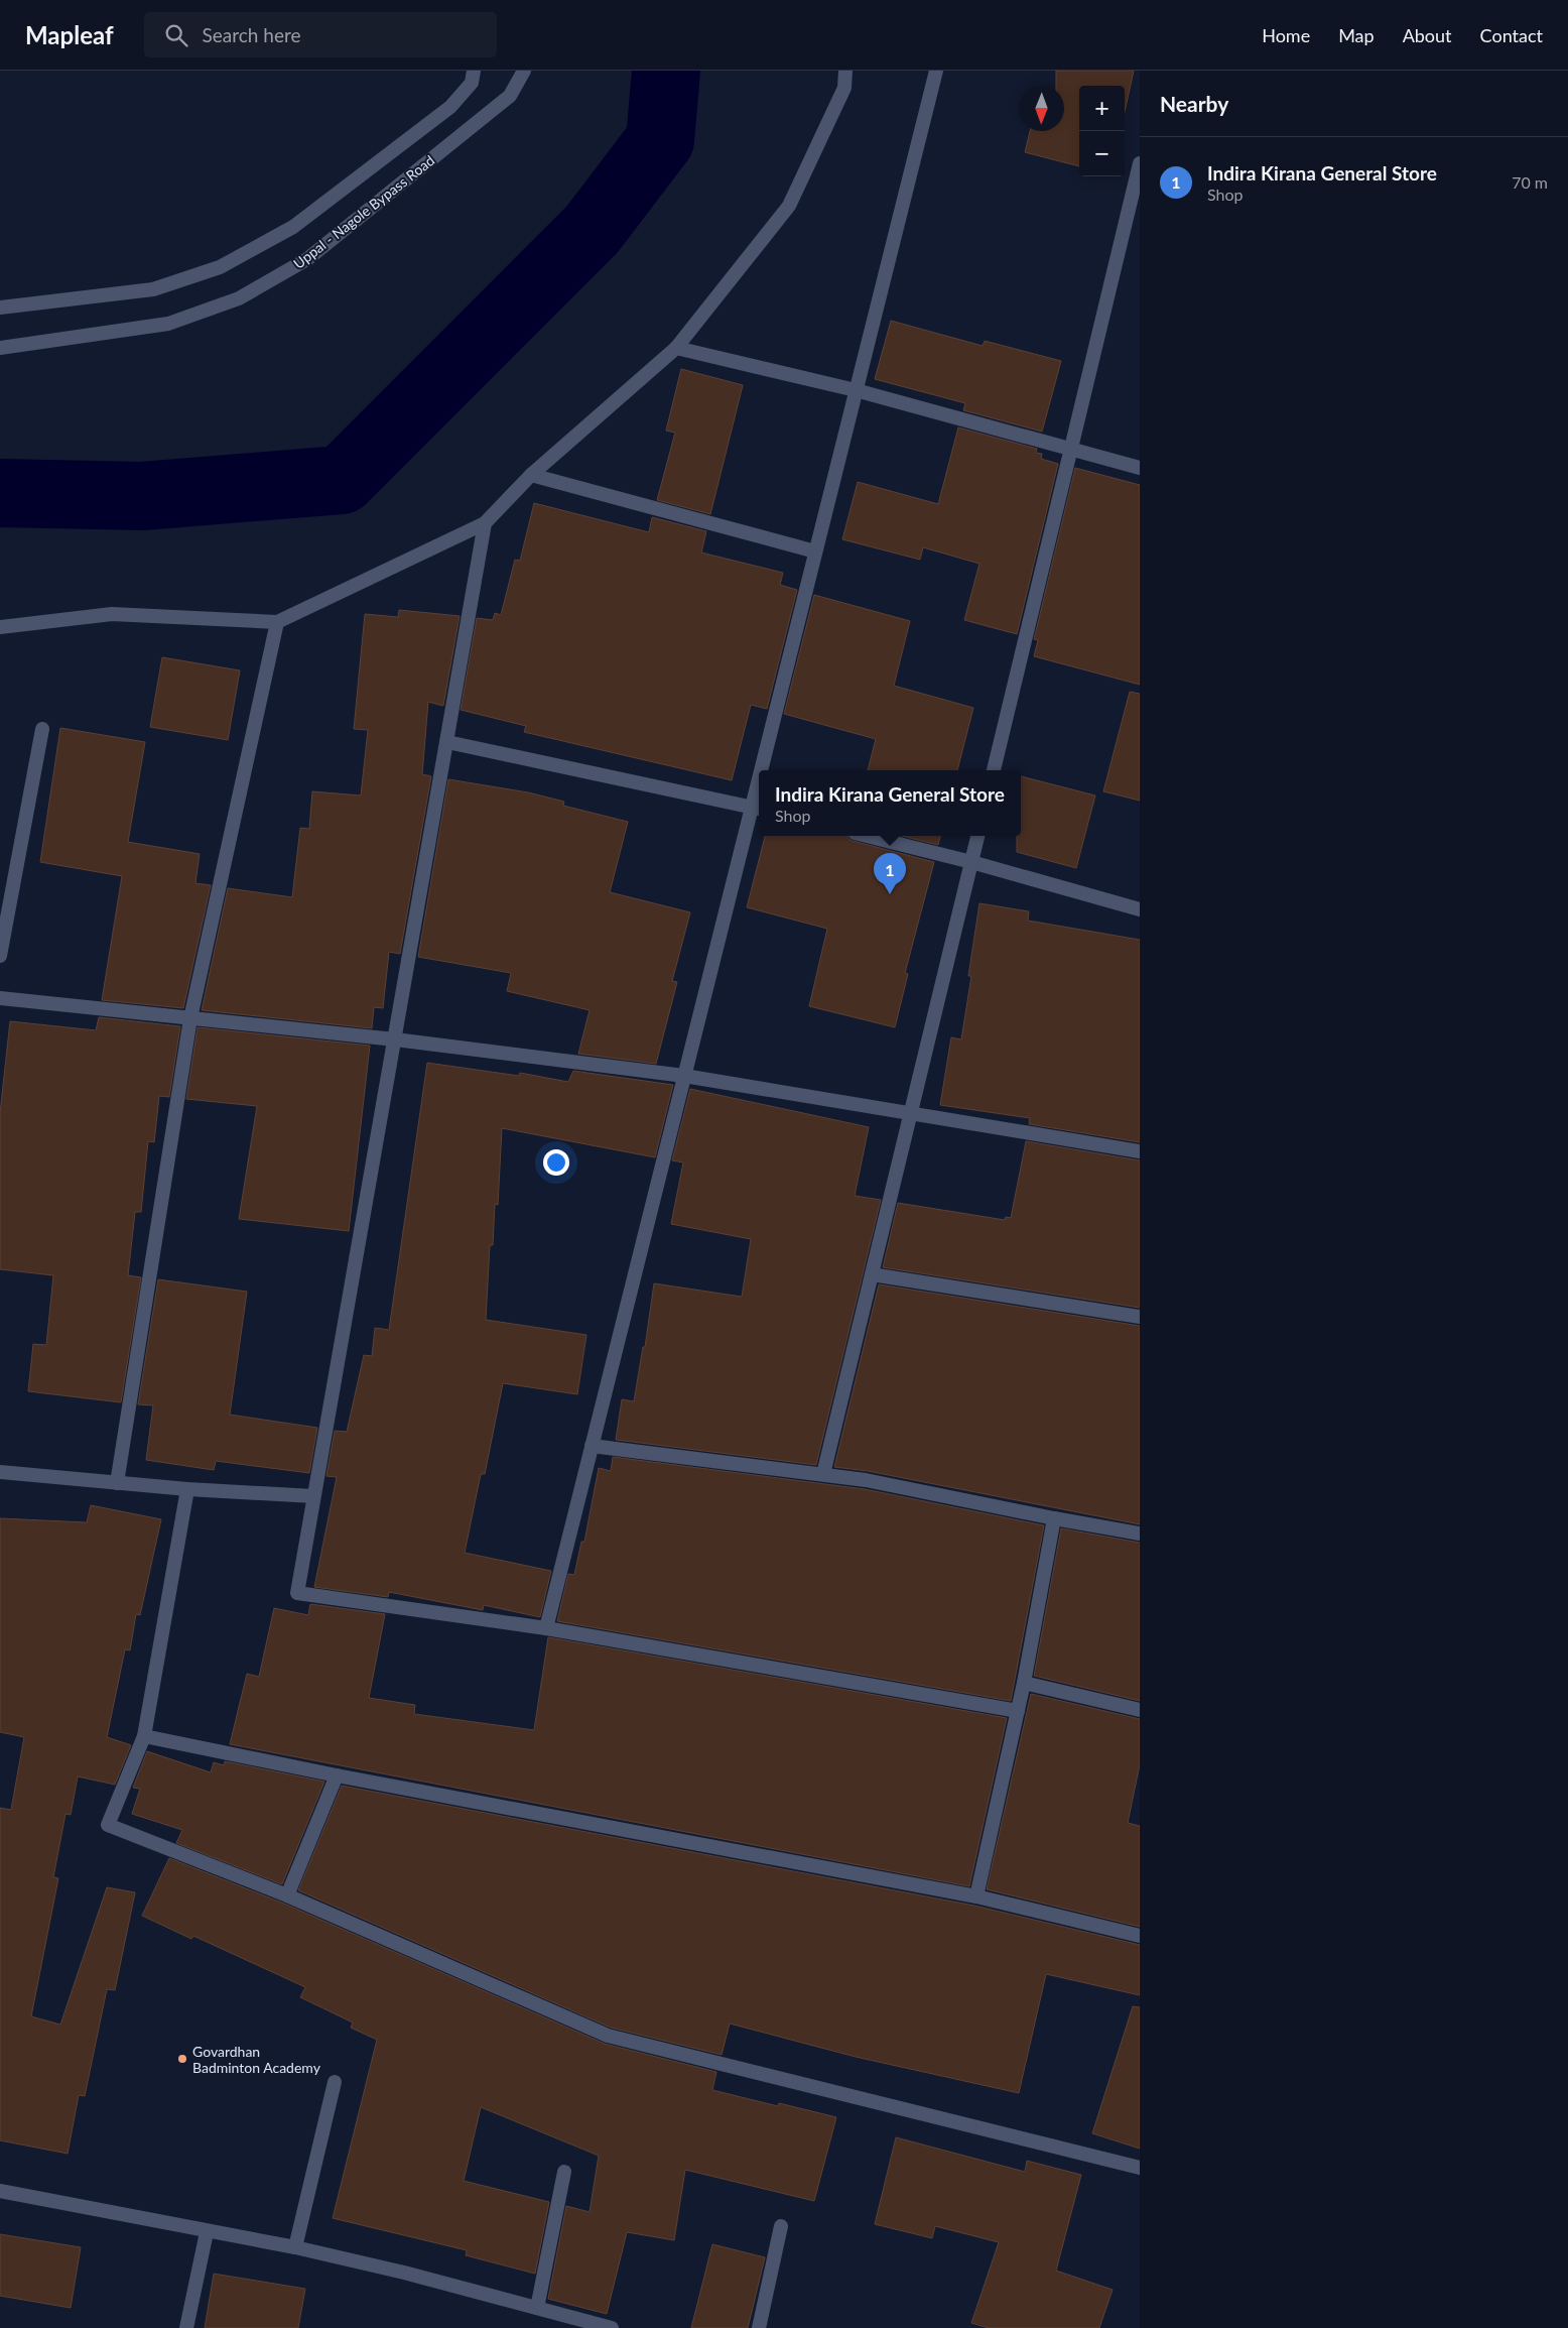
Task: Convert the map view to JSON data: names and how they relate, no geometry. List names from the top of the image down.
{
  "streets": {
    "street": ["Uppal - Nagole Bypass Road"]
  },
  "places": ["Govardhan Badminton Academy"],
  "north": "bottom",
  "page": {
    "header": "Mapleaf",
    "search": "Search here",
    "nav": [
      "Home",
      "Map",
      "About",
      "Contact"
    ],
    "heading": "Nearby",
    "map_buttons": ["+", "−"],
    "list": [
      {
        "mark": "1",
        "name": "Indira Kirana General Store",
        "note": "Shop",
        "value": "70 m"
      }
    ],
    "popup": ["Indira Kirana General Store", "Shop"],
    "pins": "1"
  }
}
